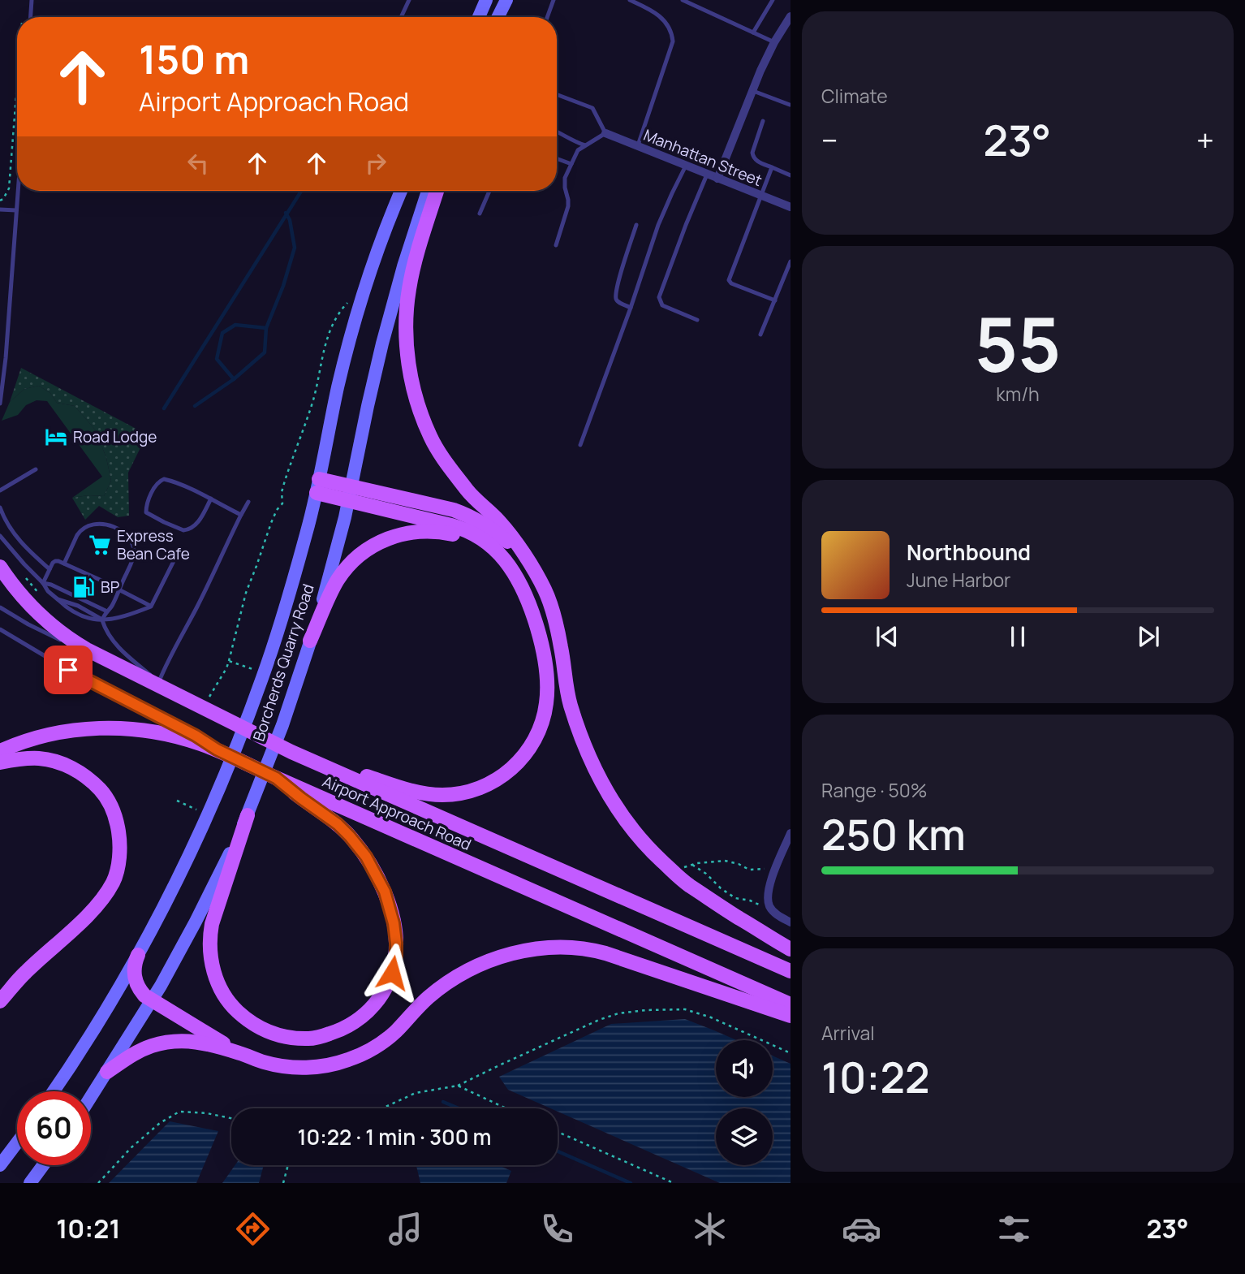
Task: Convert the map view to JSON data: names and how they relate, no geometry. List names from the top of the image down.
{
  "streets": {
    "main road": ["Borcherds Quarry Road", "Airport Approach Road"],
    "street": ["Manhattan Street"]
  },
  "places": {
    "hotel": ["Road Lodge"],
    "supermarket": ["Express Bean Cafe"],
    "fuel station": ["BP"]
  },
  "page": {
    "tile": [
      "Climate",
      ["55", "km/h"],
      ["Range · 50%", "250 km"],
      ["Arrival", "10:22"]
    ],
    "turn": ["150 m", "Airport Approach Road"],
    "heat": ["−", "23°", "+"],
    "song": ["Northbound", "June Harbor"],
    "limit": "60",
    "trip": "10:22 · 1 min · 300 m",
    "tabs": ["10:21", "23°"]
  }
}
